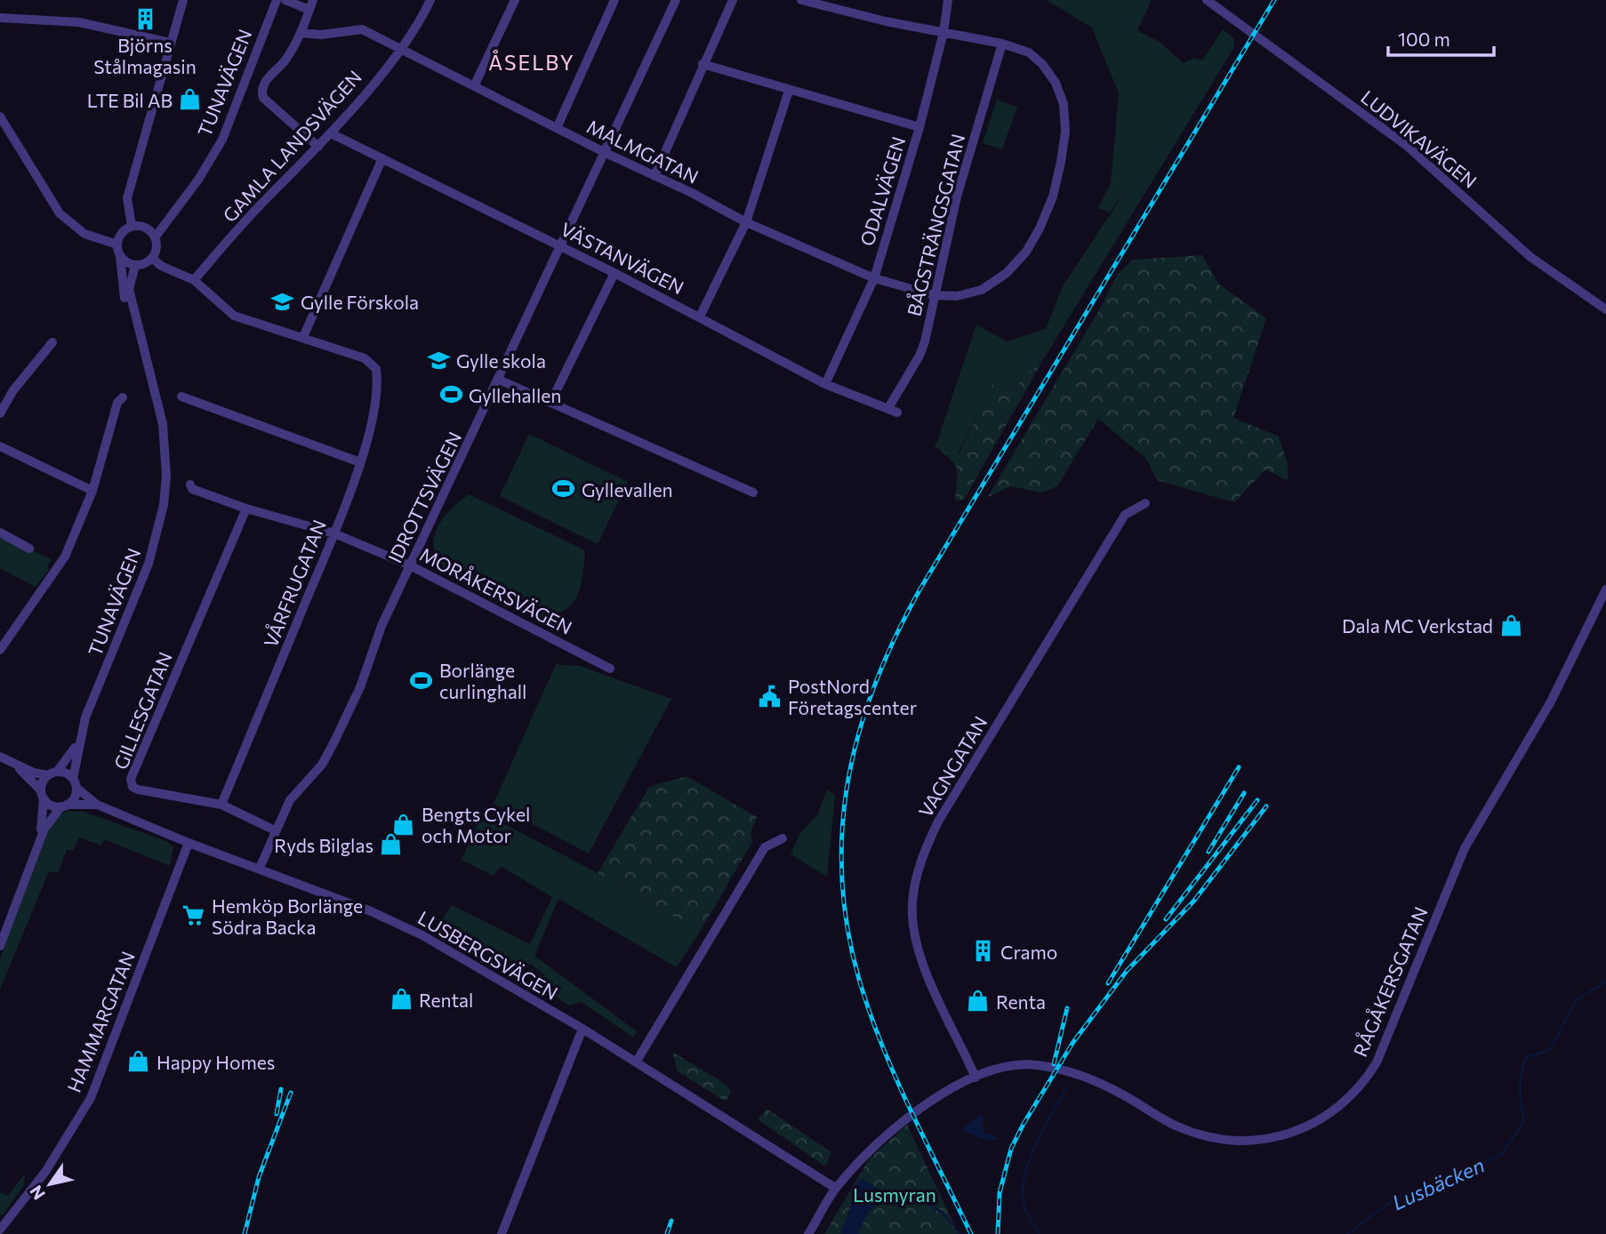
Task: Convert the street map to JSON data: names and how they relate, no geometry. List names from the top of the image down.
{
  "streets": {
    "street": [
      "TUNAVÄGEN",
      "LUDVIKAVÄGEN",
      "GAMLA LANDSVÄGEN",
      "MALMGATAN",
      "ODALVÄGEN",
      "BÅGSTRÄNGSGATAN",
      "VÄSTANVÄGEN",
      "IDROTTSVÄGEN",
      "VÅRFRUGATAN",
      "MORÅKERSVÄGEN",
      "GILLESGATAN",
      "VAGNGATAN",
      "LUSBERGSVÄGEN",
      "RÅGÅKERSGATAN",
      "HAMMARGATAN"
    ]
  },
  "crossings": [
    ["TUNAVÄGEN", "LUSBERGSVÄGEN"],
    ["GAMLA LANDSVÄGEN", "MALMGATAN"],
    ["GAMLA LANDSVÄGEN", "VÄSTANVÄGEN"],
    ["MALMGATAN", "ODALVÄGEN"],
    ["MALMGATAN", "BÅGSTRÄNGSGATAN"],
    ["MALMGATAN", "IDROTTSVÄGEN"],
    ["ODALVÄGEN", "VÄSTANVÄGEN"],
    ["BÅGSTRÄNGSGATAN", "VÄSTANVÄGEN"],
    ["VÄSTANVÄGEN", "IDROTTSVÄGEN"],
    ["IDROTTSVÄGEN", "MORÅKERSVÄGEN"],
    ["IDROTTSVÄGEN", "GILLESGATAN"],
    ["IDROTTSVÄGEN", "LUSBERGSVÄGEN"],
    ["VÅRFRUGATAN", "MORÅKERSVÄGEN"],
    ["VÅRFRUGATAN", "GILLESGATAN"],
    ["MORÅKERSVÄGEN", "GILLESGATAN"],
    ["VAGNGATAN", "RÅGÅKERSGATAN"],
    ["LUSBERGSVÄGEN", "RÅGÅKERSGATAN"],
    ["LUSBERGSVÄGEN", "HAMMARGATAN"]
  ],
  "districts": ["ÅSELBY"],
  "water": ["Lusbäcken"],
  "parks": ["Lusmyran"],
  "places": {
    "building": ["Björns Stålmagasin", "Cramo"],
    "shop": [
      "LTE Bil AB",
      "Dala MC Verkstad",
      "Bengts Cykel och Motor",
      "Ryds Bilglas",
      "Rental",
      "Renta",
      "Happy Homes"
    ],
    "school or university": ["Gylle Förskola", "Gylle skola"],
    "sports": ["Gyllehallen", "Gyllevallen", "Borlänge curlinghall"],
    "public building": ["PostNord Företagscenter"],
    "supermarket": ["Hemköp Borlänge Södra Backa"]
  },
  "scale_bar": "100 m",
  "north": "bottom left"
}
